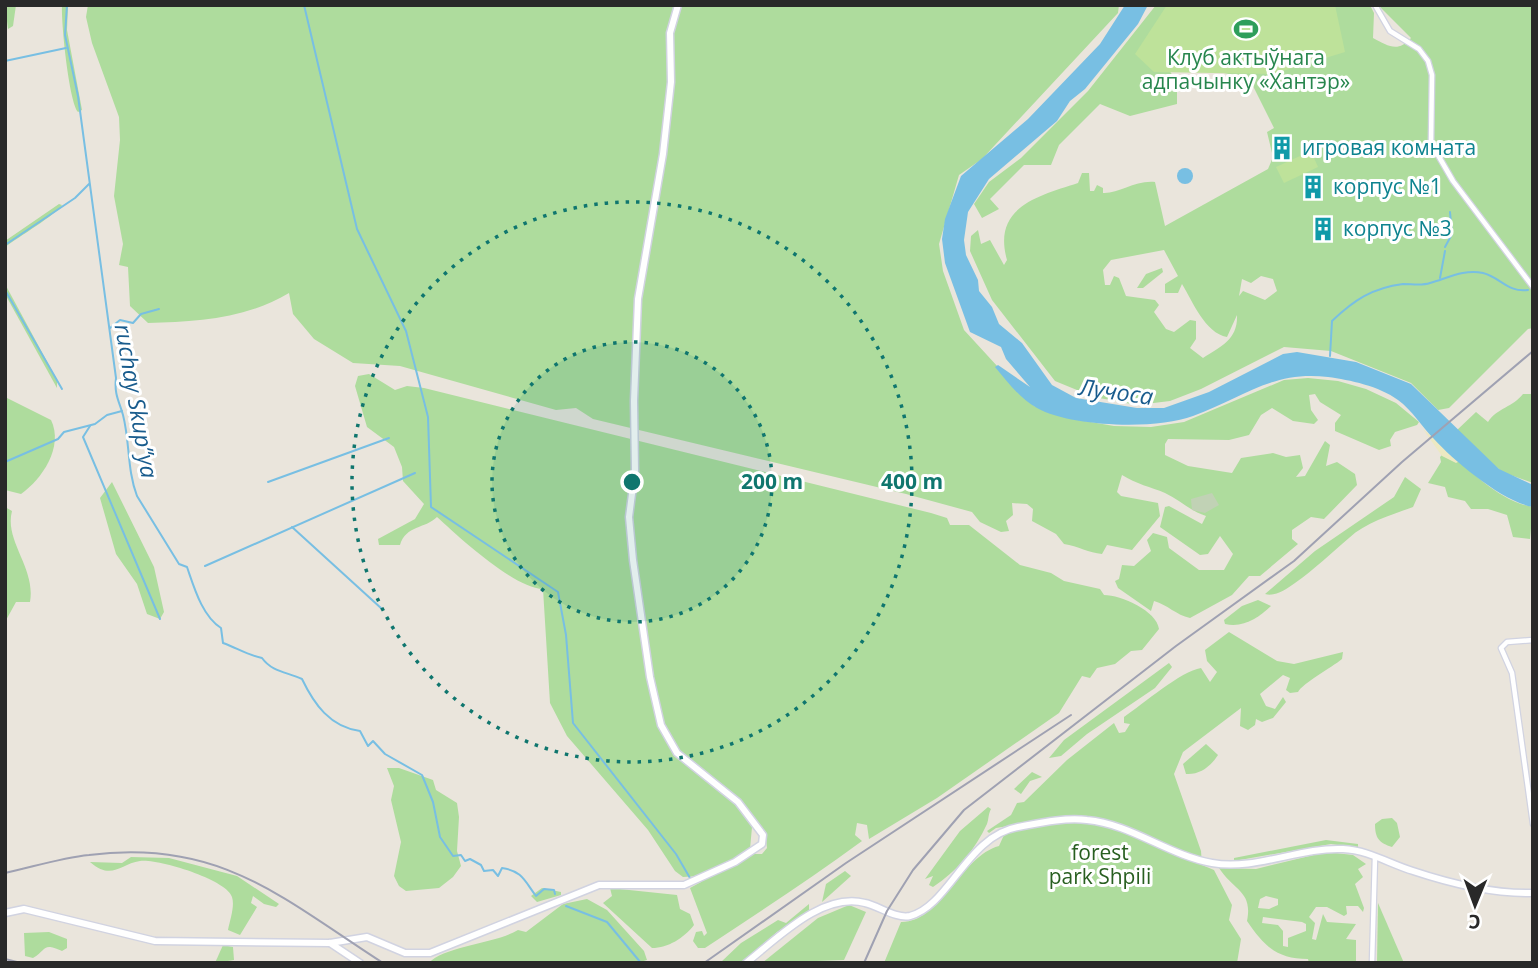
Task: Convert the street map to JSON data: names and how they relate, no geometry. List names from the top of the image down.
{
  "water": ["Лучоса", "ruchay Skup’’ya"],
  "parks": ["forest park Shpili"],
  "places": {
    "sports": ["Клуб актыўнага адпачынку «Хантэр»"],
    "building": ["игровая комната", "корпус №1", "корпус №3"]
  },
  "north": "bottom",
  "rings": ["200 m", "400 m"]
}
